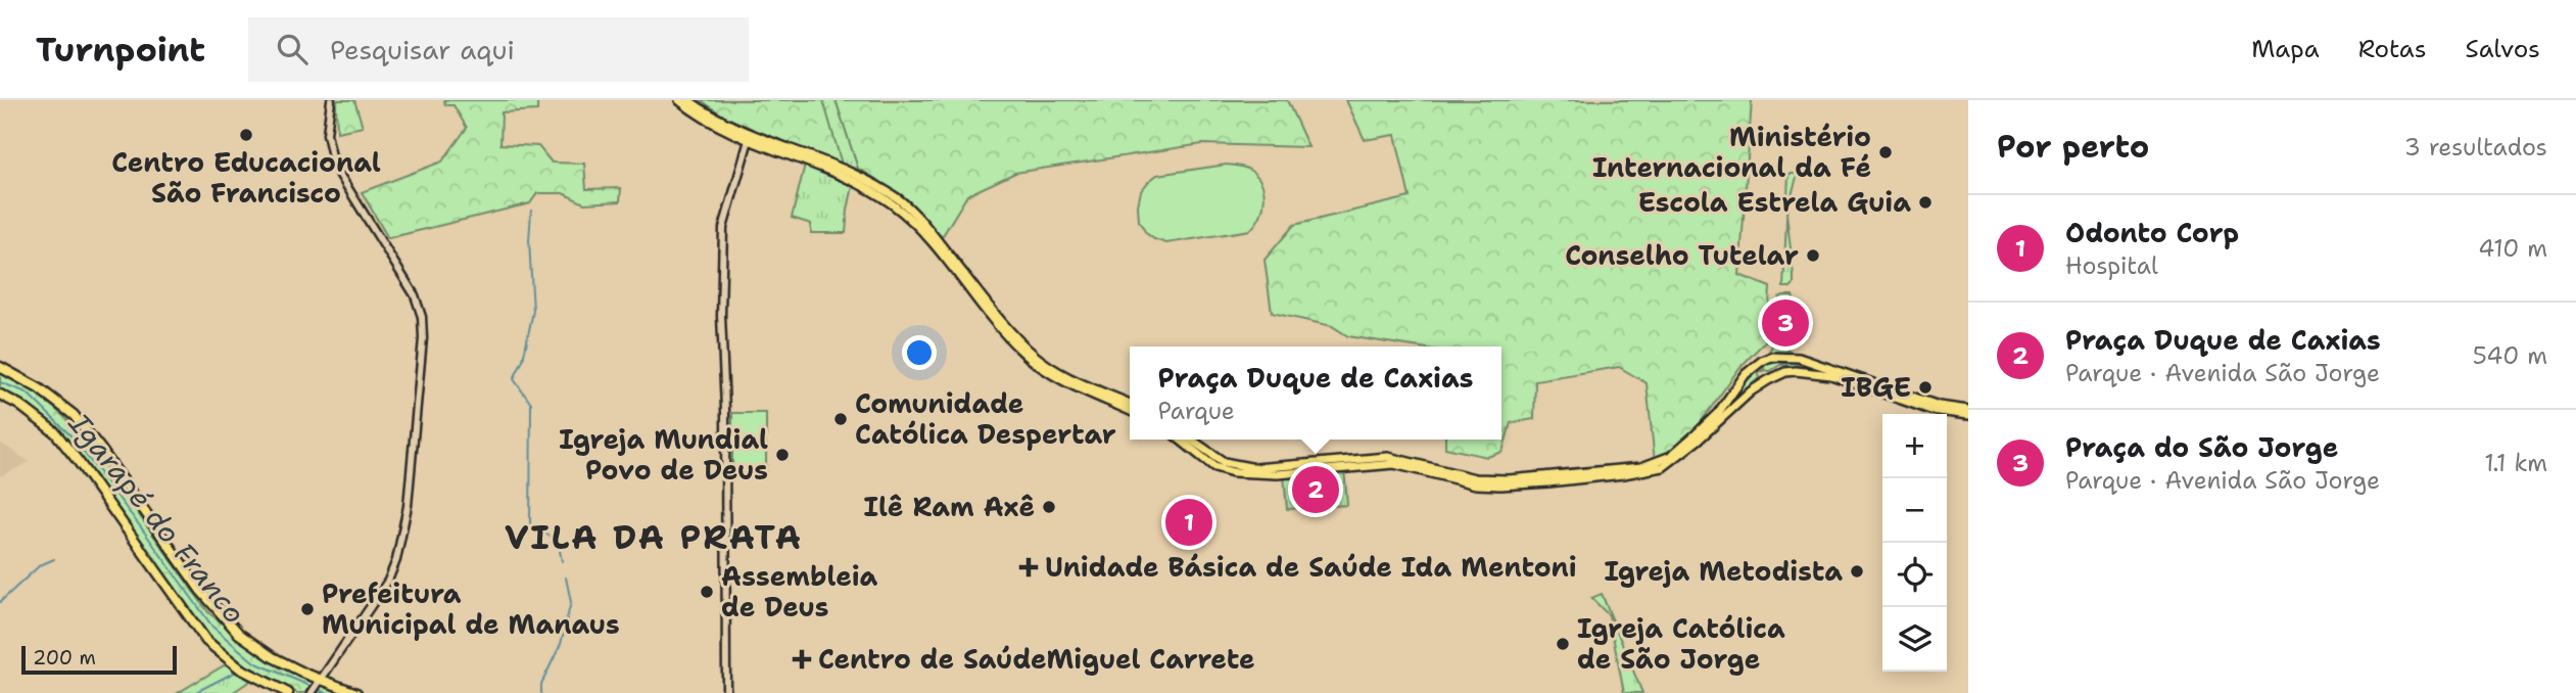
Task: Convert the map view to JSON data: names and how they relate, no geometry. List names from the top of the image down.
{
  "districts": ["VILA DA PRATA"],
  "water": ["Igarapé do Franco"],
  "places": {
    "other": [
      "Centro Educacional São Francisco",
      "Ministério Internacional da Fé",
      "Escola Estrela Guia",
      "Conselho Tutelar",
      "IBGE",
      "Comunidade Católica Despertar",
      "Igreja Mundial Povo de Deus",
      "Ilê Ram Axê",
      "Igreja Metodista",
      "Assembleia de Deus",
      "Prefeitura Municipal de Manaus",
      "Igreja Católica de São Jorge"
    ],
    "health": ["Unidade Básica de Saúde Ida Mentoni", "Centro de SaúdeMiguel Carrete"]
  },
  "scale_bar": "200 m",
  "page": {
    "header": "Turnpoint",
    "search": "Pesquisar aqui",
    "nav": ["Mapa", "Rotas", "Salvos"],
    "heading": ["Por perto", "3 resultados"],
    "list": [
      {
        "mark": "1",
        "name": "Odonto Corp",
        "note": "Hospital",
        "value": "410 m"
      },
      {
        "mark": "2",
        "name": "Praça Duque de Caxias",
        "note": "Parque · Avenida São Jorge",
        "value": "540 m"
      },
      {
        "mark": "3",
        "name": "Praça do São Jorge",
        "note": "Parque · Avenida São Jorge",
        "value": "1.1 km"
      }
    ],
    "pins": ["3", "2", "1"],
    "popup": ["Praça Duque de Caxias", "Parque"],
    "map_buttons": ["+", "−"],
    "scale": "200 m"
  }
}
